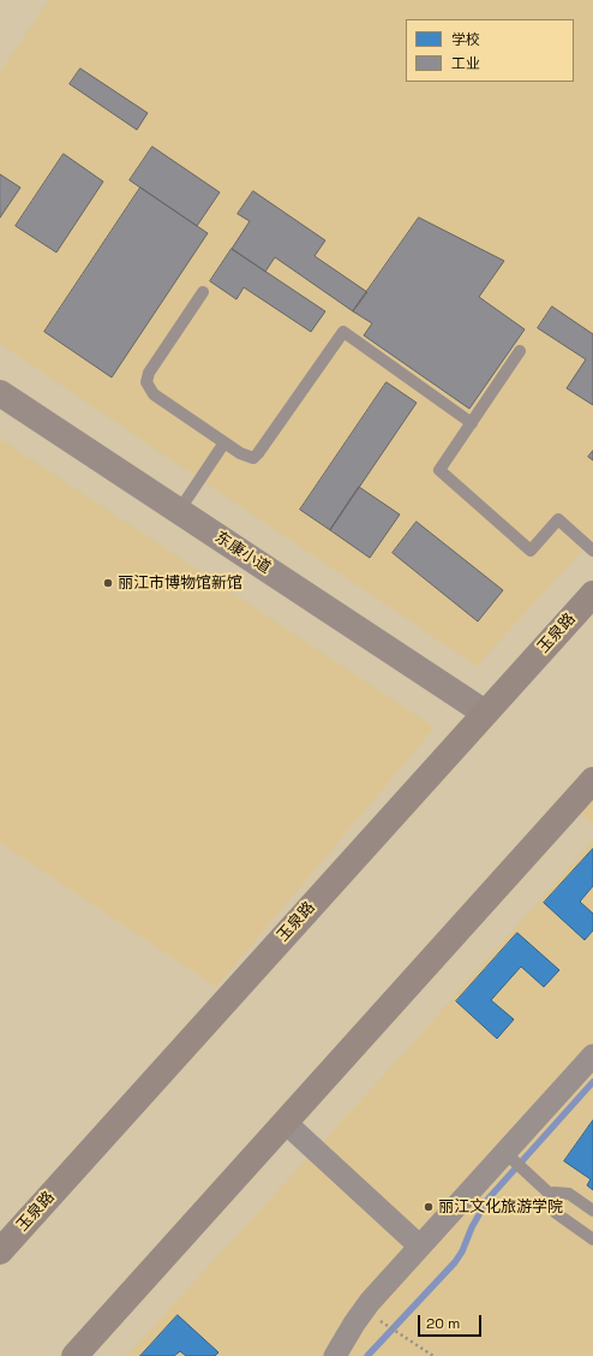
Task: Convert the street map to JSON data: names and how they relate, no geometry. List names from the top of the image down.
{
  "streets": {
    "highway": ["玉泉路"],
    "street": ["东康小道"]
  },
  "crossings": [
    ["东康小道", "玉泉路"]
  ],
  "places": ["丽江市博物馆新馆", "丽江文化旅游学院"],
  "legend": ["学校", "工业"],
  "scale_bar": "20 m"
}
